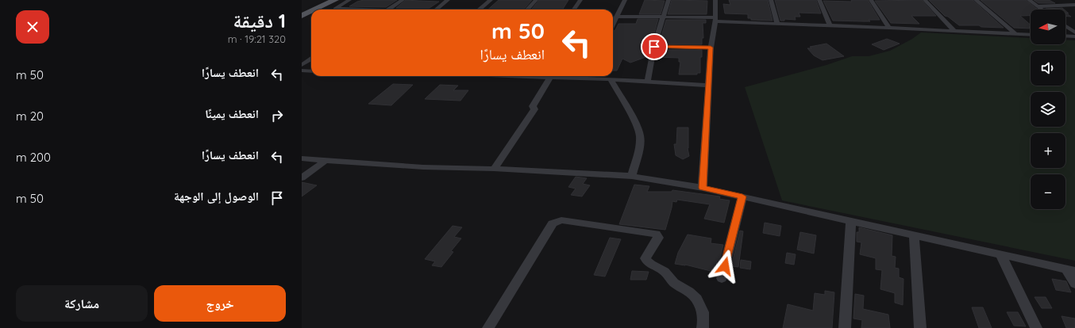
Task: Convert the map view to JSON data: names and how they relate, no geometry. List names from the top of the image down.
{
  "north": "left",
  "page": {
    "heading": ["1 دقيقة", "320 m · 19:21"],
    "map_buttons": ["+", "−"],
    "turn": ["50 m", "انعطف يسارًا"],
    "list": [
      {
        "name": "انعطف يسارًا",
        "value": "50 m"
      },
      {
        "name": "انعطف يمينًا",
        "value": "20 m"
      },
      {
        "name": "انعطف يسارًا",
        "value": "200 m"
      },
      {
        "name": "الوصول إلى الوجهة",
        "value": "50 m"
      }
    ],
    "buttons": ["خروج", "مشاركة"]
  }
}
